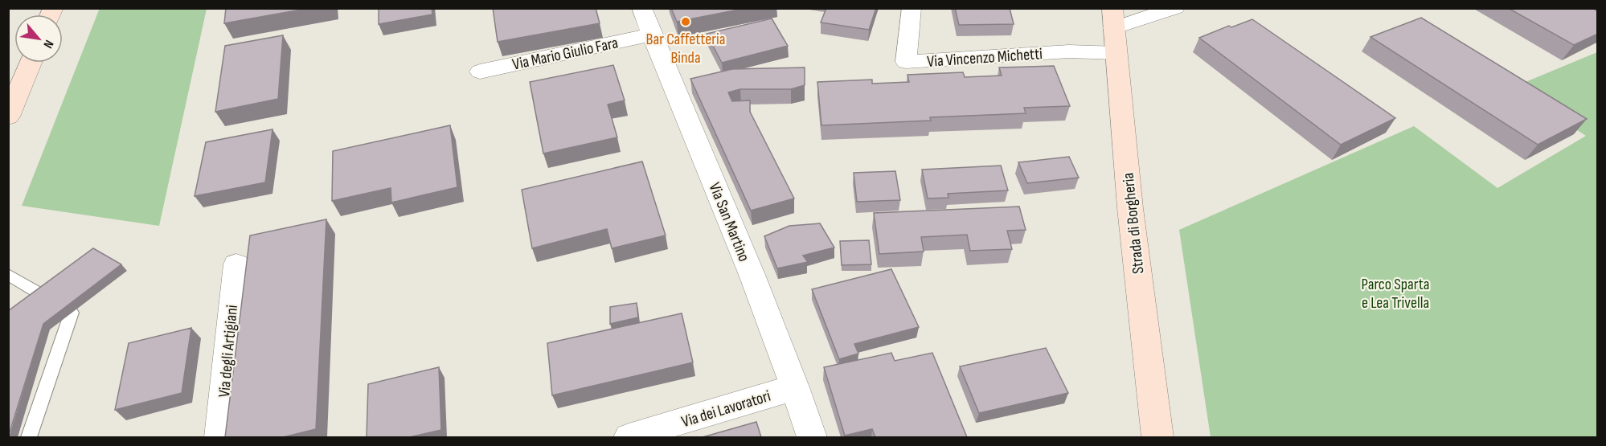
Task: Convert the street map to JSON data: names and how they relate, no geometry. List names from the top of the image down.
{
  "streets": {
    "street": [
      "Via Mario Giulio Fara",
      "Via Vincenzo Michetti",
      "Via San Martino",
      "Strada di Borgheria",
      "Via degli Artigiani",
      "Via dei Lavoratori"
    ]
  },
  "crossings": [
    ["Via Mario Giulio Fara", "Via San Martino"],
    ["Via Vincenzo Michetti", "Strada di Borgheria"],
    ["Via San Martino", "Via dei Lavoratori"]
  ],
  "parks": ["Parco Sparta e Lea Trivella"],
  "places": ["Bar Caffetteria Binda"],
  "north": "bottom right"
}
